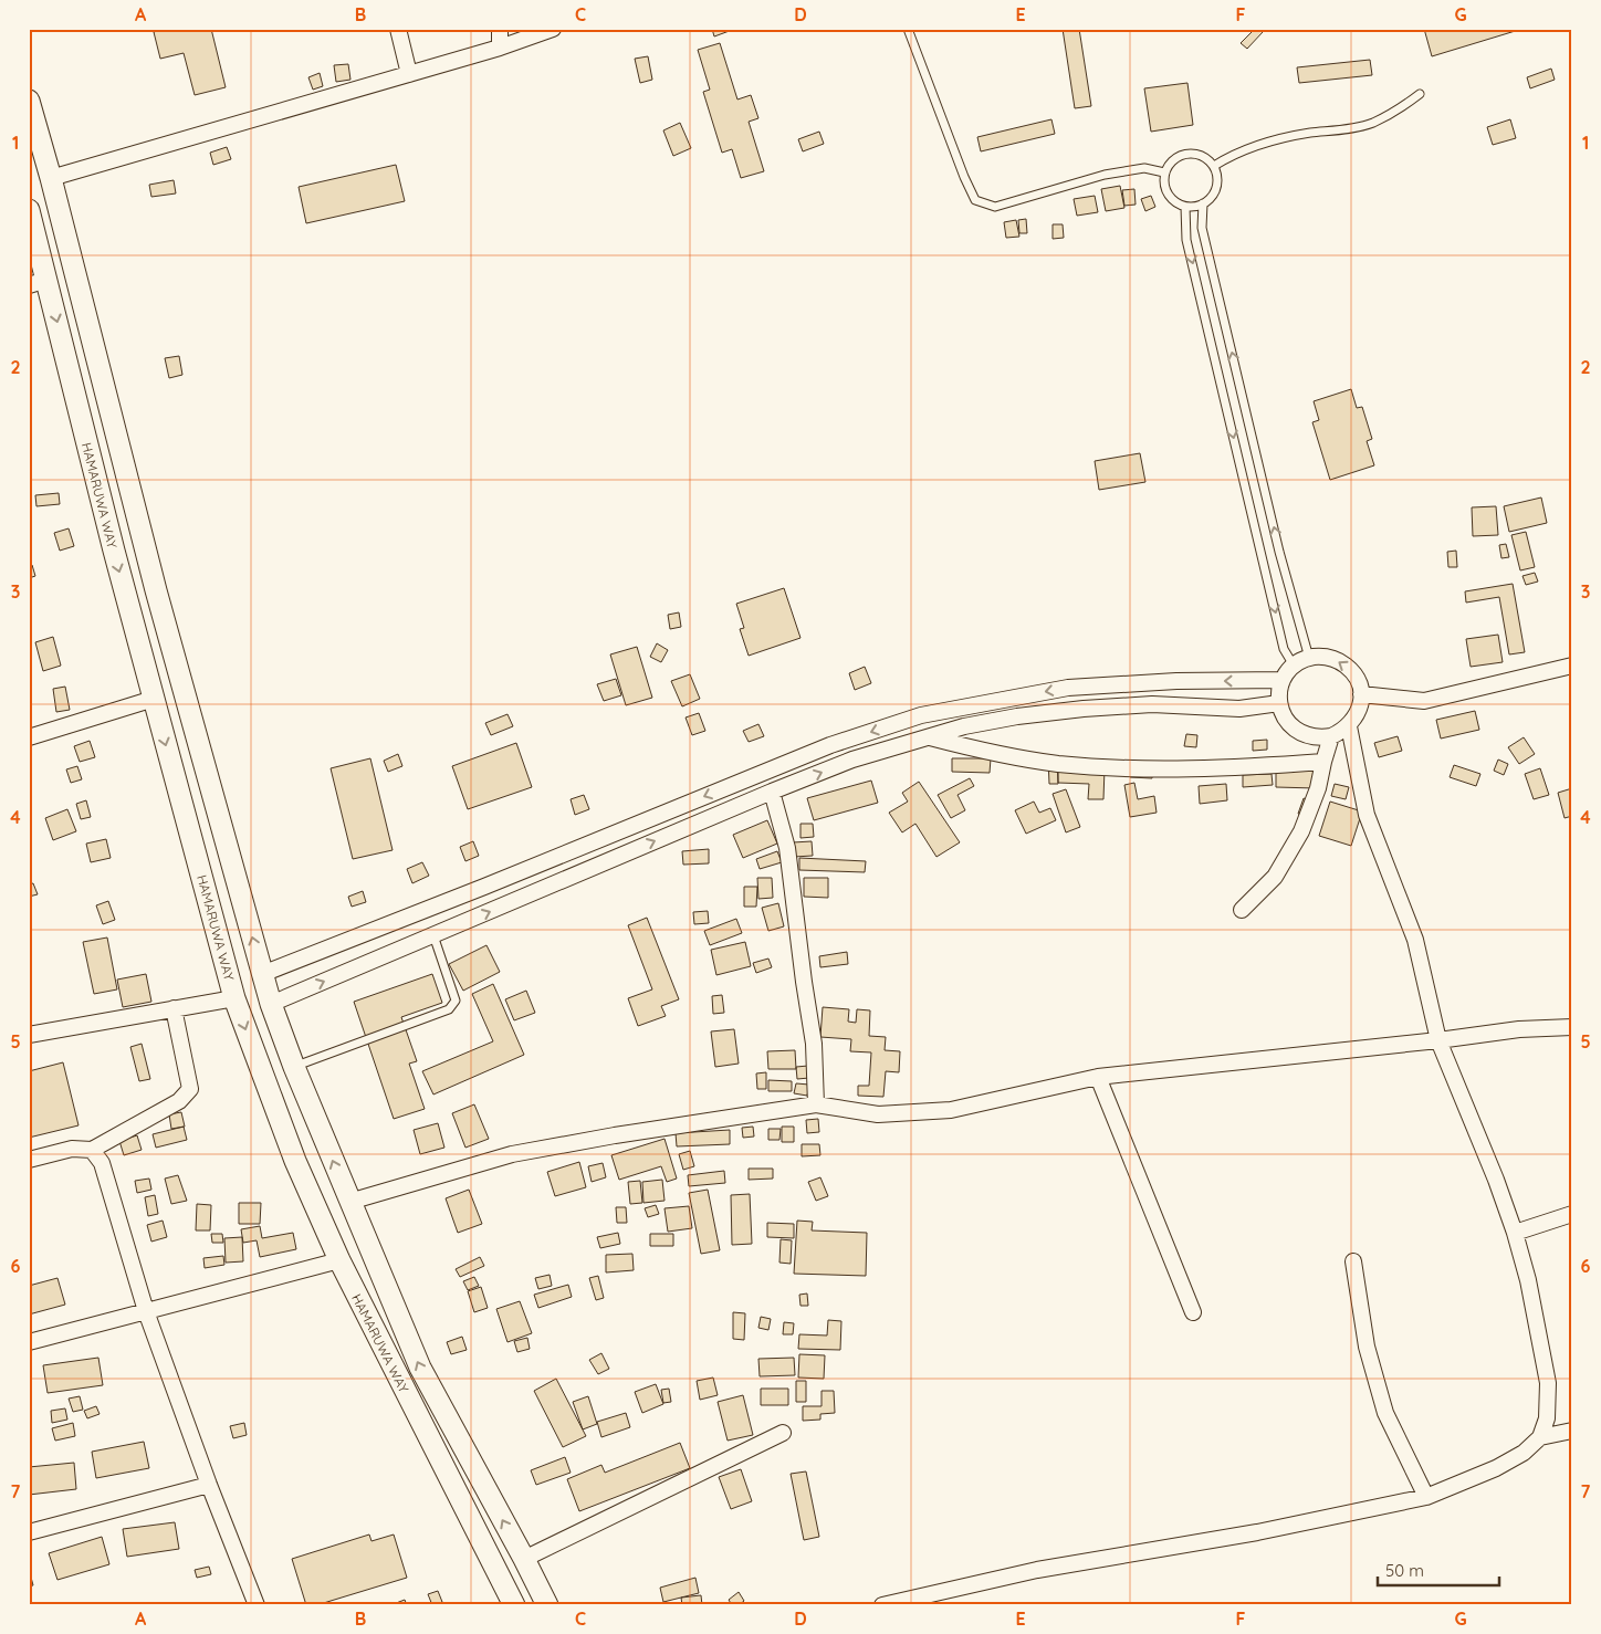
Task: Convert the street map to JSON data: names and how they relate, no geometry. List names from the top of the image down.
{
  "streets": {
    "main road": ["HAMARUWA WAY"]
  },
  "scale_bar": "50 m",
  "grid": {
    "columns": [
      "A",
      "B",
      "C",
      "D",
      "E",
      "F",
      "G"
    ],
    "rows": [
      "1",
      "2",
      "3",
      "4",
      "5",
      "6",
      "7"
    ]
  }
}
